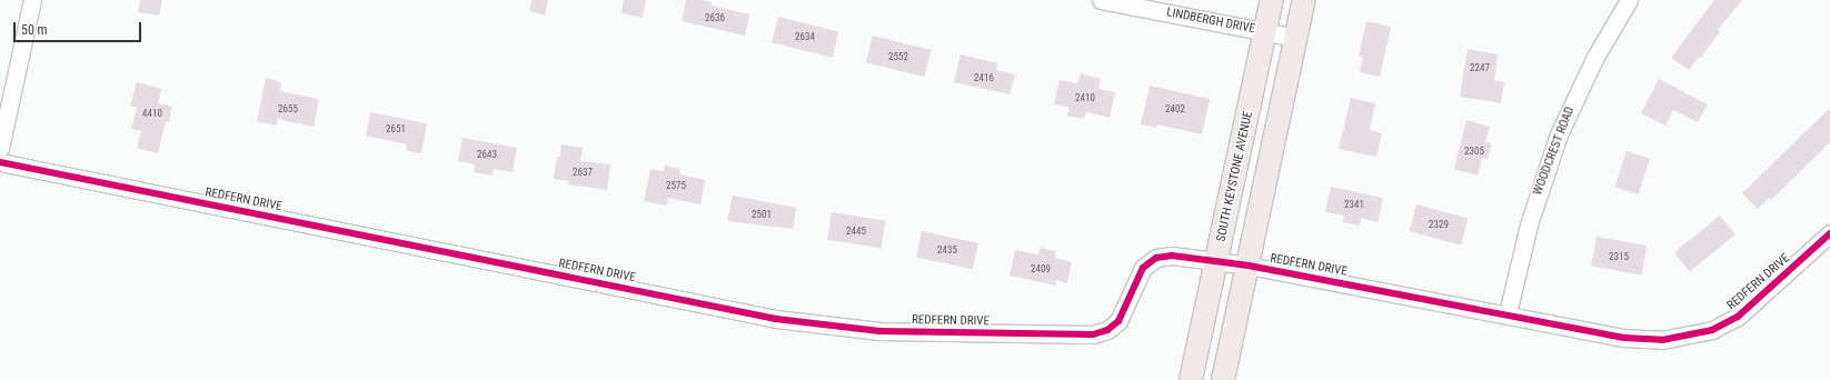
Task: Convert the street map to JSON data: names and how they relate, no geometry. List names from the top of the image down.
{
  "streets": {
    "main road": ["SOUTH KEYSTONE AVENUE"],
    "street": ["LINDBERGH DRIVE", "WOODCREST ROAD", "REDFERN DRIVE"]
  },
  "crossings": [
    ["LINDBERGH DRIVE", "SOUTH KEYSTONE AVENUE"],
    ["WOODCREST ROAD", "REDFERN DRIVE"],
    ["SOUTH KEYSTONE AVENUE", "REDFERN DRIVE"]
  ],
  "house_numbers": [
    "2636",
    "2634",
    "2552",
    "2247",
    "2416",
    "2410",
    "2655",
    "2402",
    "4410",
    "2651",
    "2305",
    "2643",
    "2637",
    "2575",
    "2341",
    "2501",
    "2329",
    "2445",
    "2435",
    "2315",
    "2409"
  ],
  "scale_bar": "50 m"
}
